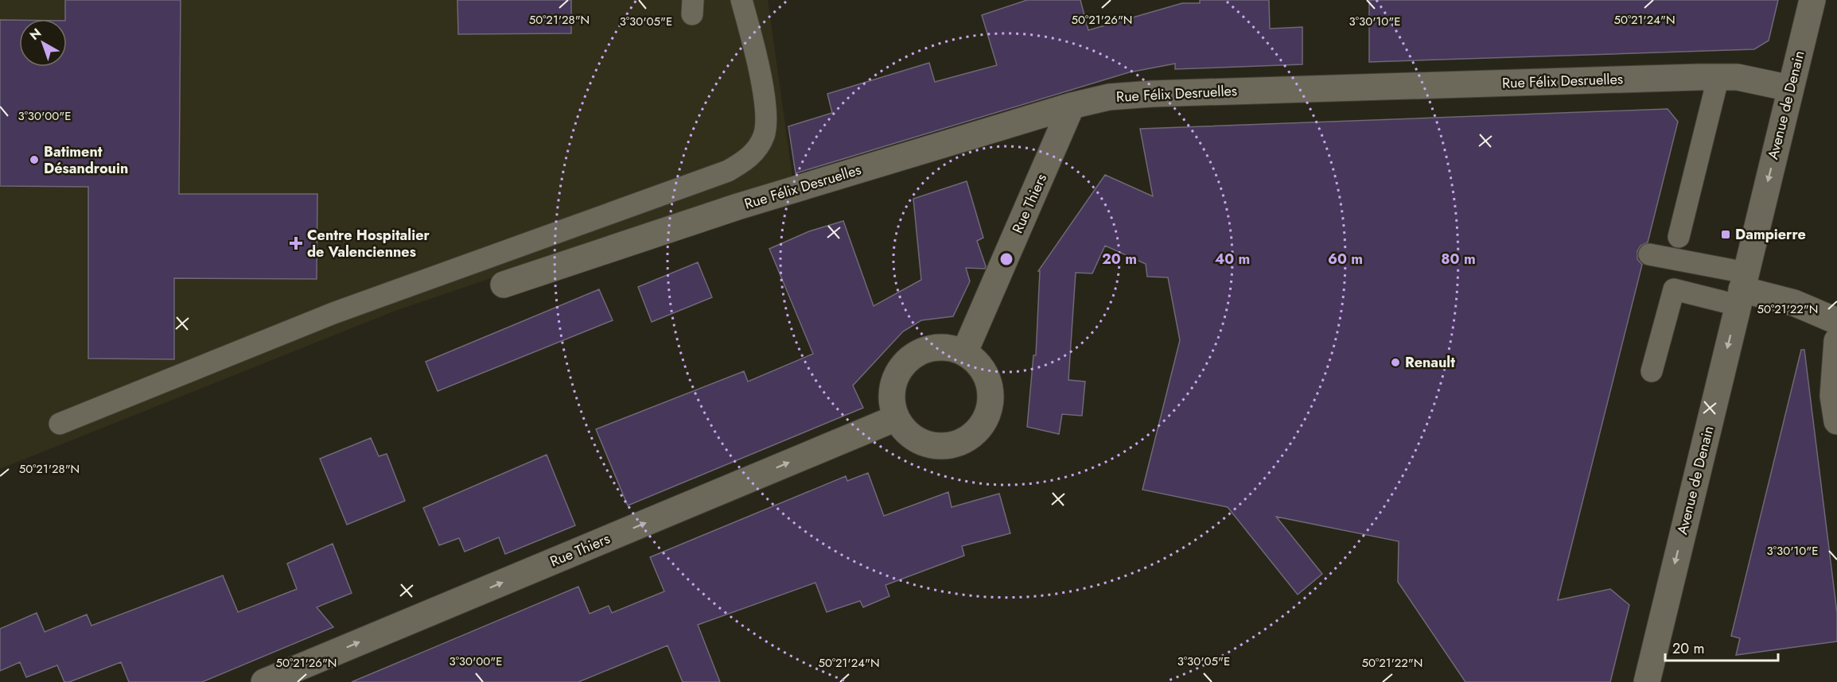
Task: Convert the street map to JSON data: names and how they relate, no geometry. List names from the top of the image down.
{
  "streets": {
    "street": ["Rue Félix Desruelles", "Avenue de Denain", "Rue Thiers"]
  },
  "crossings": [
    ["Rue Félix Desruelles", "Avenue de Denain"],
    ["Rue Félix Desruelles", "Rue Thiers"]
  ],
  "one_way": ["Avenue de Denain", "Rue Thiers"],
  "places": {
    "other": ["Batiment Désandrouin", "Renault"],
    "transit": ["Dampierre"],
    "health": ["Centre Hospitalier de Valenciennes"]
  },
  "scale_bar": "20 m",
  "north": "top left",
  "coordinates": [
    "50°21'28\"N",
    "50°21'26\"N",
    "50°21'24\"N",
    "3°30'05\"E",
    "3°30'10\"E",
    "3°30'00\"E",
    "50°21'22\"N"
  ],
  "rings": [
    "20 m",
    "40 m",
    "60 m",
    "80 m"
  ]
}
